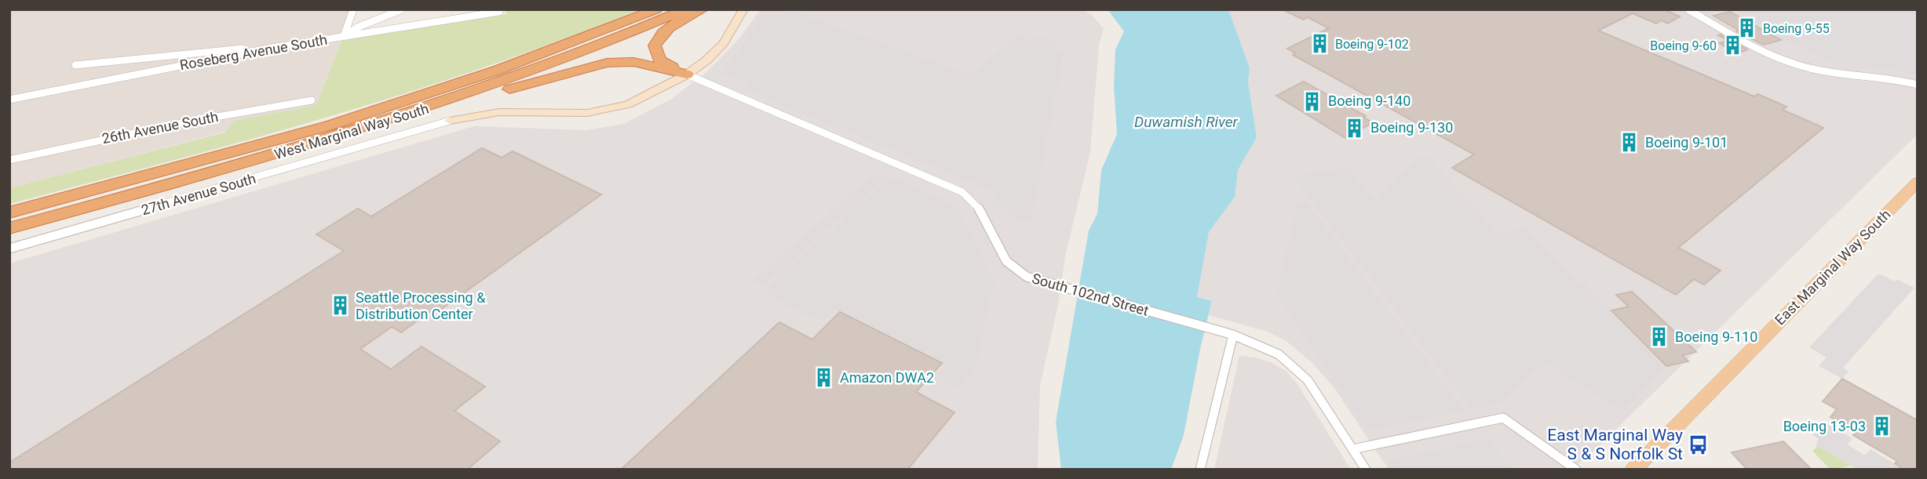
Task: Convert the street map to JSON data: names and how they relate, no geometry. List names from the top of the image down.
{
  "streets": {
    "highway": ["West Marginal Way South"],
    "main road": ["East Marginal Way South"],
    "street": [
      "Roseberg Avenue South",
      "26th Avenue South",
      "27th Avenue South",
      "South 102nd Street"
    ]
  },
  "water": ["Duwamish River"],
  "places": {
    "building": [
      "Boeing 9-55",
      "Boeing 9-102",
      "Boeing 9-60",
      "Boeing 9-140",
      "Boeing 9-130",
      "Boeing 9-101",
      "Seattle Processing & Distribution Center",
      "Boeing 9-110",
      "Amazon DWA2",
      "Boeing 13-03"
    ],
    "bus stop": ["East Marginal Way S & S Norfolk St"]
  }
}
